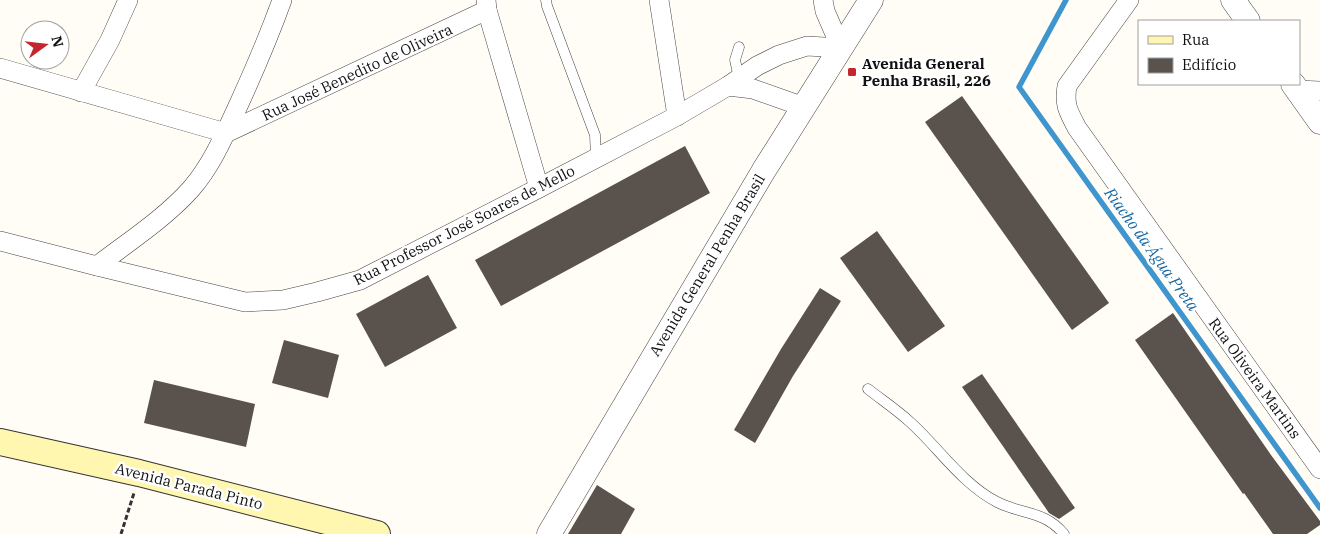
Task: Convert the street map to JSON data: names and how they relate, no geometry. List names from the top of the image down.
{
  "streets": {
    "main road": ["Avenida Parada Pinto"],
    "street": [
      "Rua José Benedito de Oliveira",
      "Rua Professor José Soares de Mello",
      "Avenida General Penha Brasil",
      "Rua Oliveira Martins"
    ]
  },
  "crossings": [
    ["Rua Professor José Soares de Mello", "Avenida General Penha Brasil"]
  ],
  "water": ["Riacho da Água Preta"],
  "places": {
    "transit": ["Avenida General Penha Brasil, 226"]
  },
  "legend": ["Rua", "Edifício"],
  "north": "right"
}
